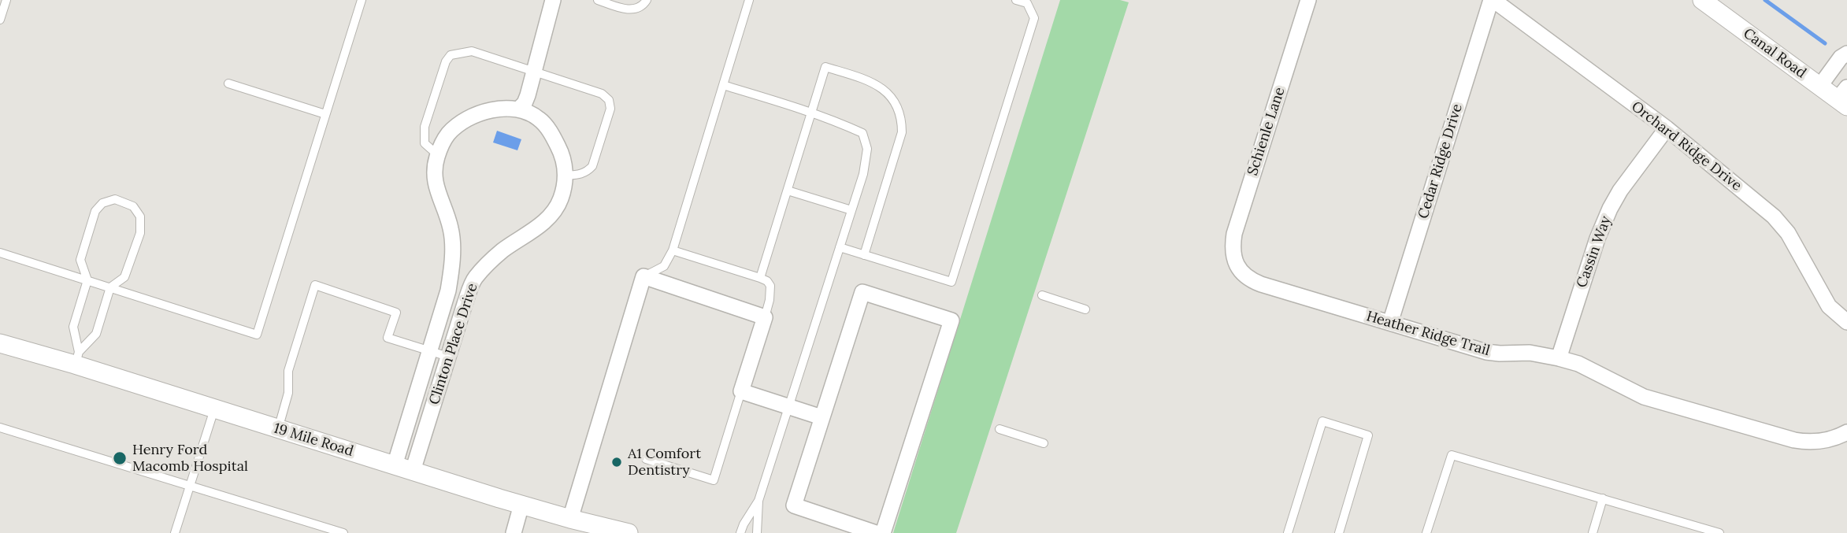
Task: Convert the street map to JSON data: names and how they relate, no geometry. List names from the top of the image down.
{
  "streets": {
    "street": [
      "Canal Road",
      "Schienle Lane",
      "Orchard Ridge Drive",
      "Cedar Ridge Drive",
      "Cassin Way",
      "Heather Ridge Trail",
      "Clinton Place Drive",
      "19 Mile Road"
    ]
  },
  "crossings": [
    ["Schienle Lane", "Heather Ridge Trail"],
    ["Orchard Ridge Drive", "Cedar Ridge Drive"],
    ["Orchard Ridge Drive", "Cassin Way"],
    ["Cedar Ridge Drive", "Heather Ridge Trail"],
    ["Cassin Way", "Heather Ridge Trail"],
    ["Clinton Place Drive", "19 Mile Road"]
  ],
  "places": ["Henry Ford Macomb Hospital", "A1 Comfort Dentistry"]
}
